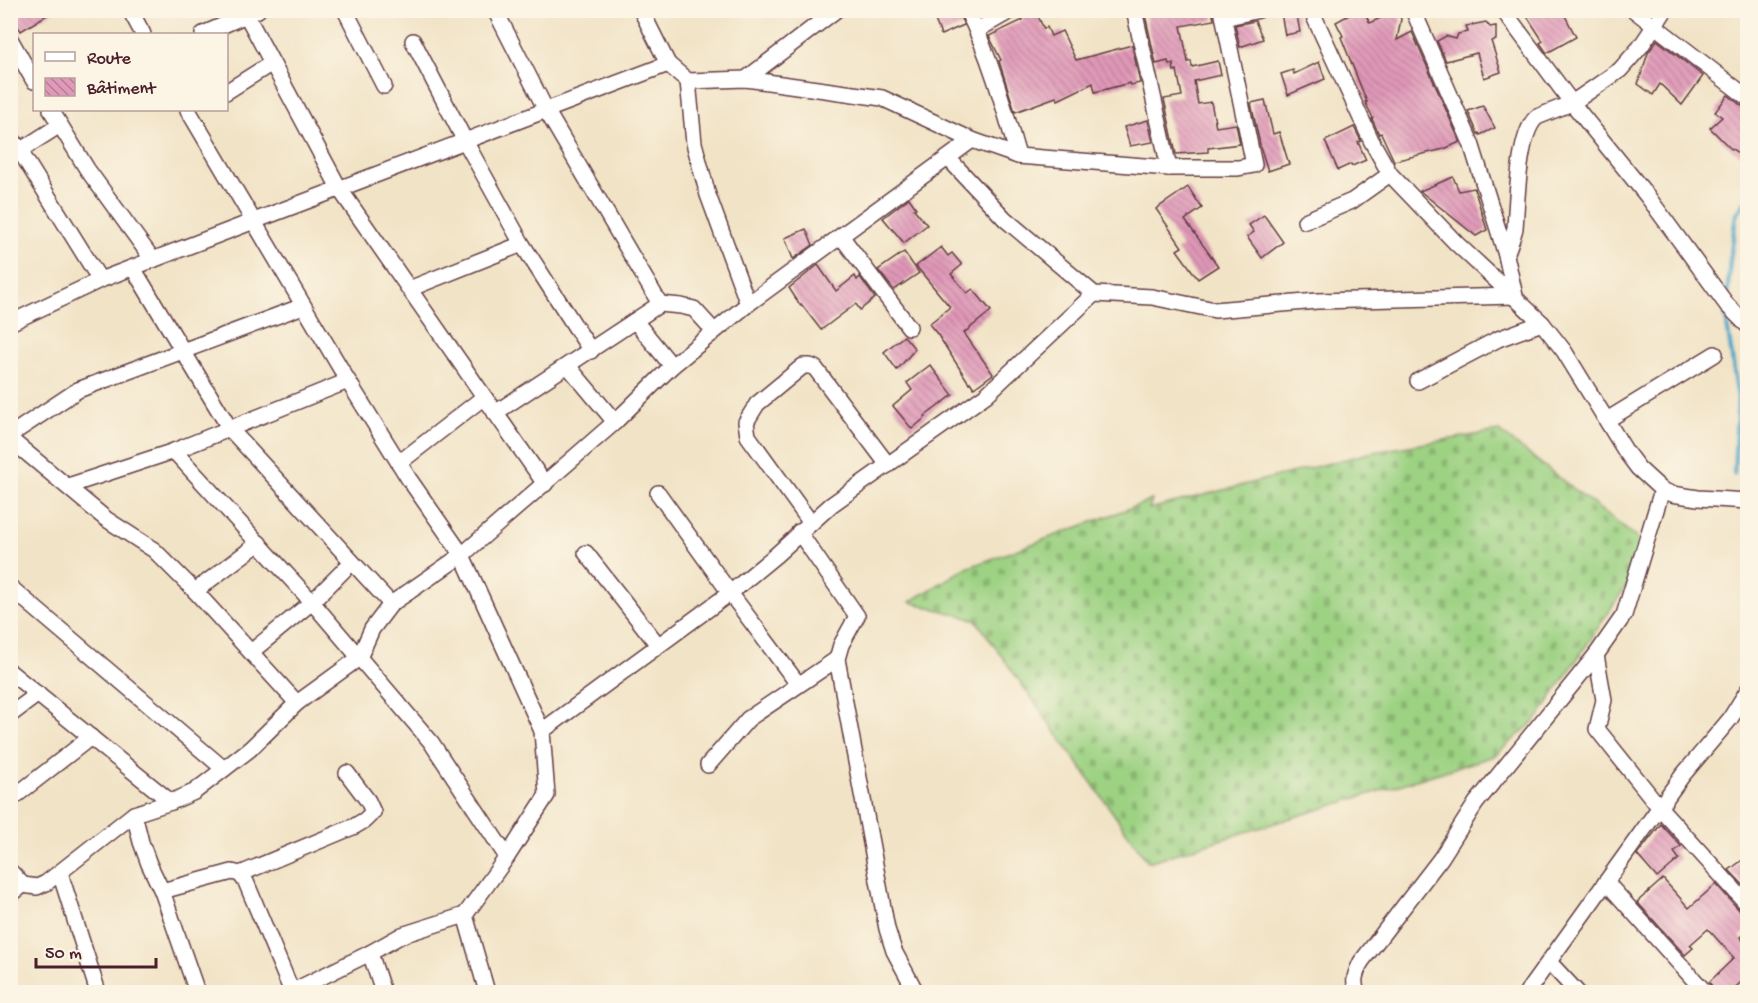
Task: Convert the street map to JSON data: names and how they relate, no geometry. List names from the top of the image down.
{
  "legend": ["Route", "Bâtiment"],
  "scale_bar": "50 m"
}
